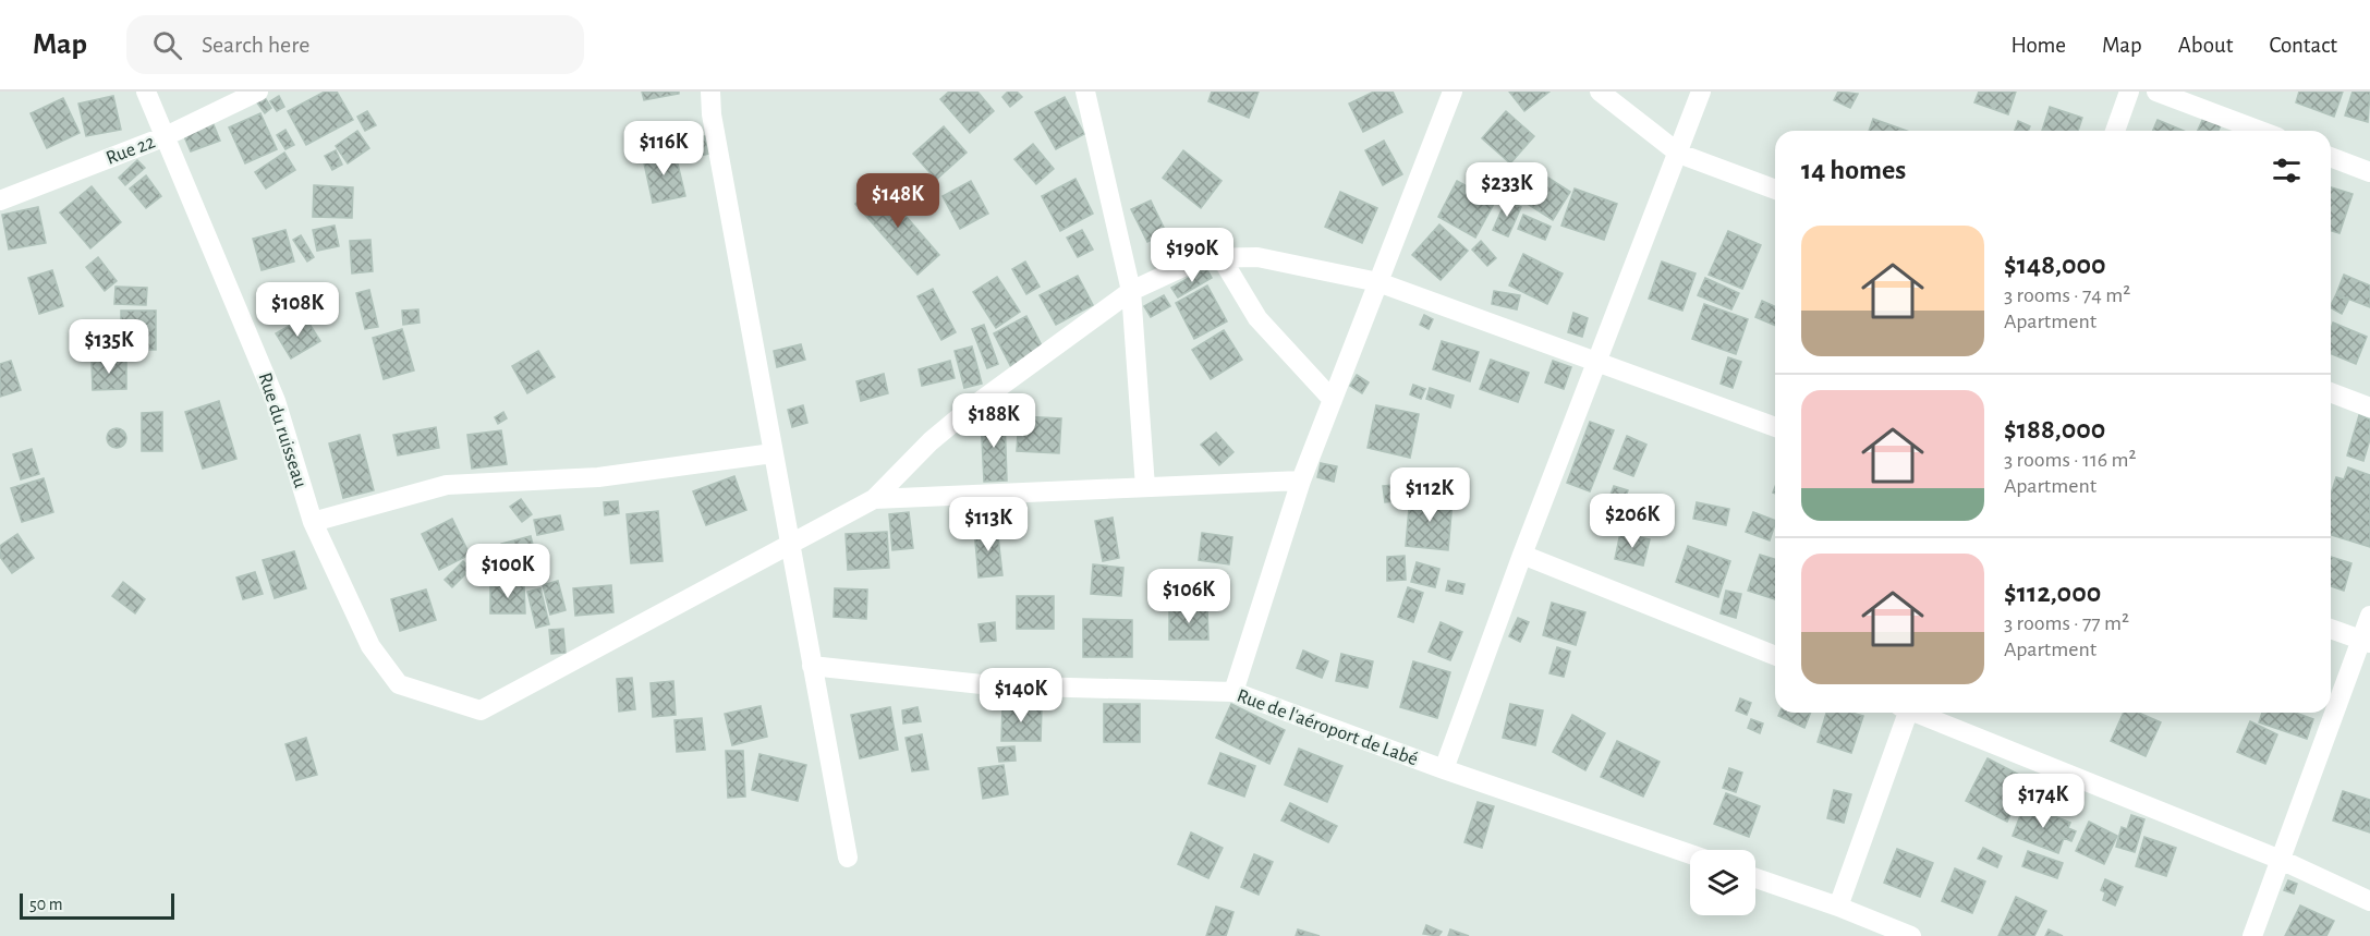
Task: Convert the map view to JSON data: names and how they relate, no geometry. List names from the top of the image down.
{
  "streets": {
    "street": ["Rue 22", "Rue du ruisseau", "Rue de l'aéroport de Labé"]
  },
  "crossings": [
    ["Rue 22", "Rue du ruisseau"]
  ],
  "scale_bar": "50 m",
  "page": {
    "header": "Map",
    "search": "Search here",
    "nav": [
      "Home",
      "Map",
      "About",
      "Contact"
    ],
    "price": [
      "$116K",
      "$233K",
      "$148K",
      "$190K",
      "$108K",
      "$135K",
      "$188K",
      "$112K",
      "$206K",
      "$113K",
      "$100K",
      "$106K",
      "$140K",
      "$174K"
    ],
    "heading": "14 homes",
    "list": [
      {
        "name": "$148,000",
        "note": "3 rooms · 74 m² · Apartment"
      },
      {
        "name": "$188,000",
        "note": "3 rooms · 116 m² · Apartment"
      },
      {
        "name": "$112,000",
        "note": "3 rooms · 77 m² · Apartment"
      }
    ],
    "scale": "50 m"
  }
}
